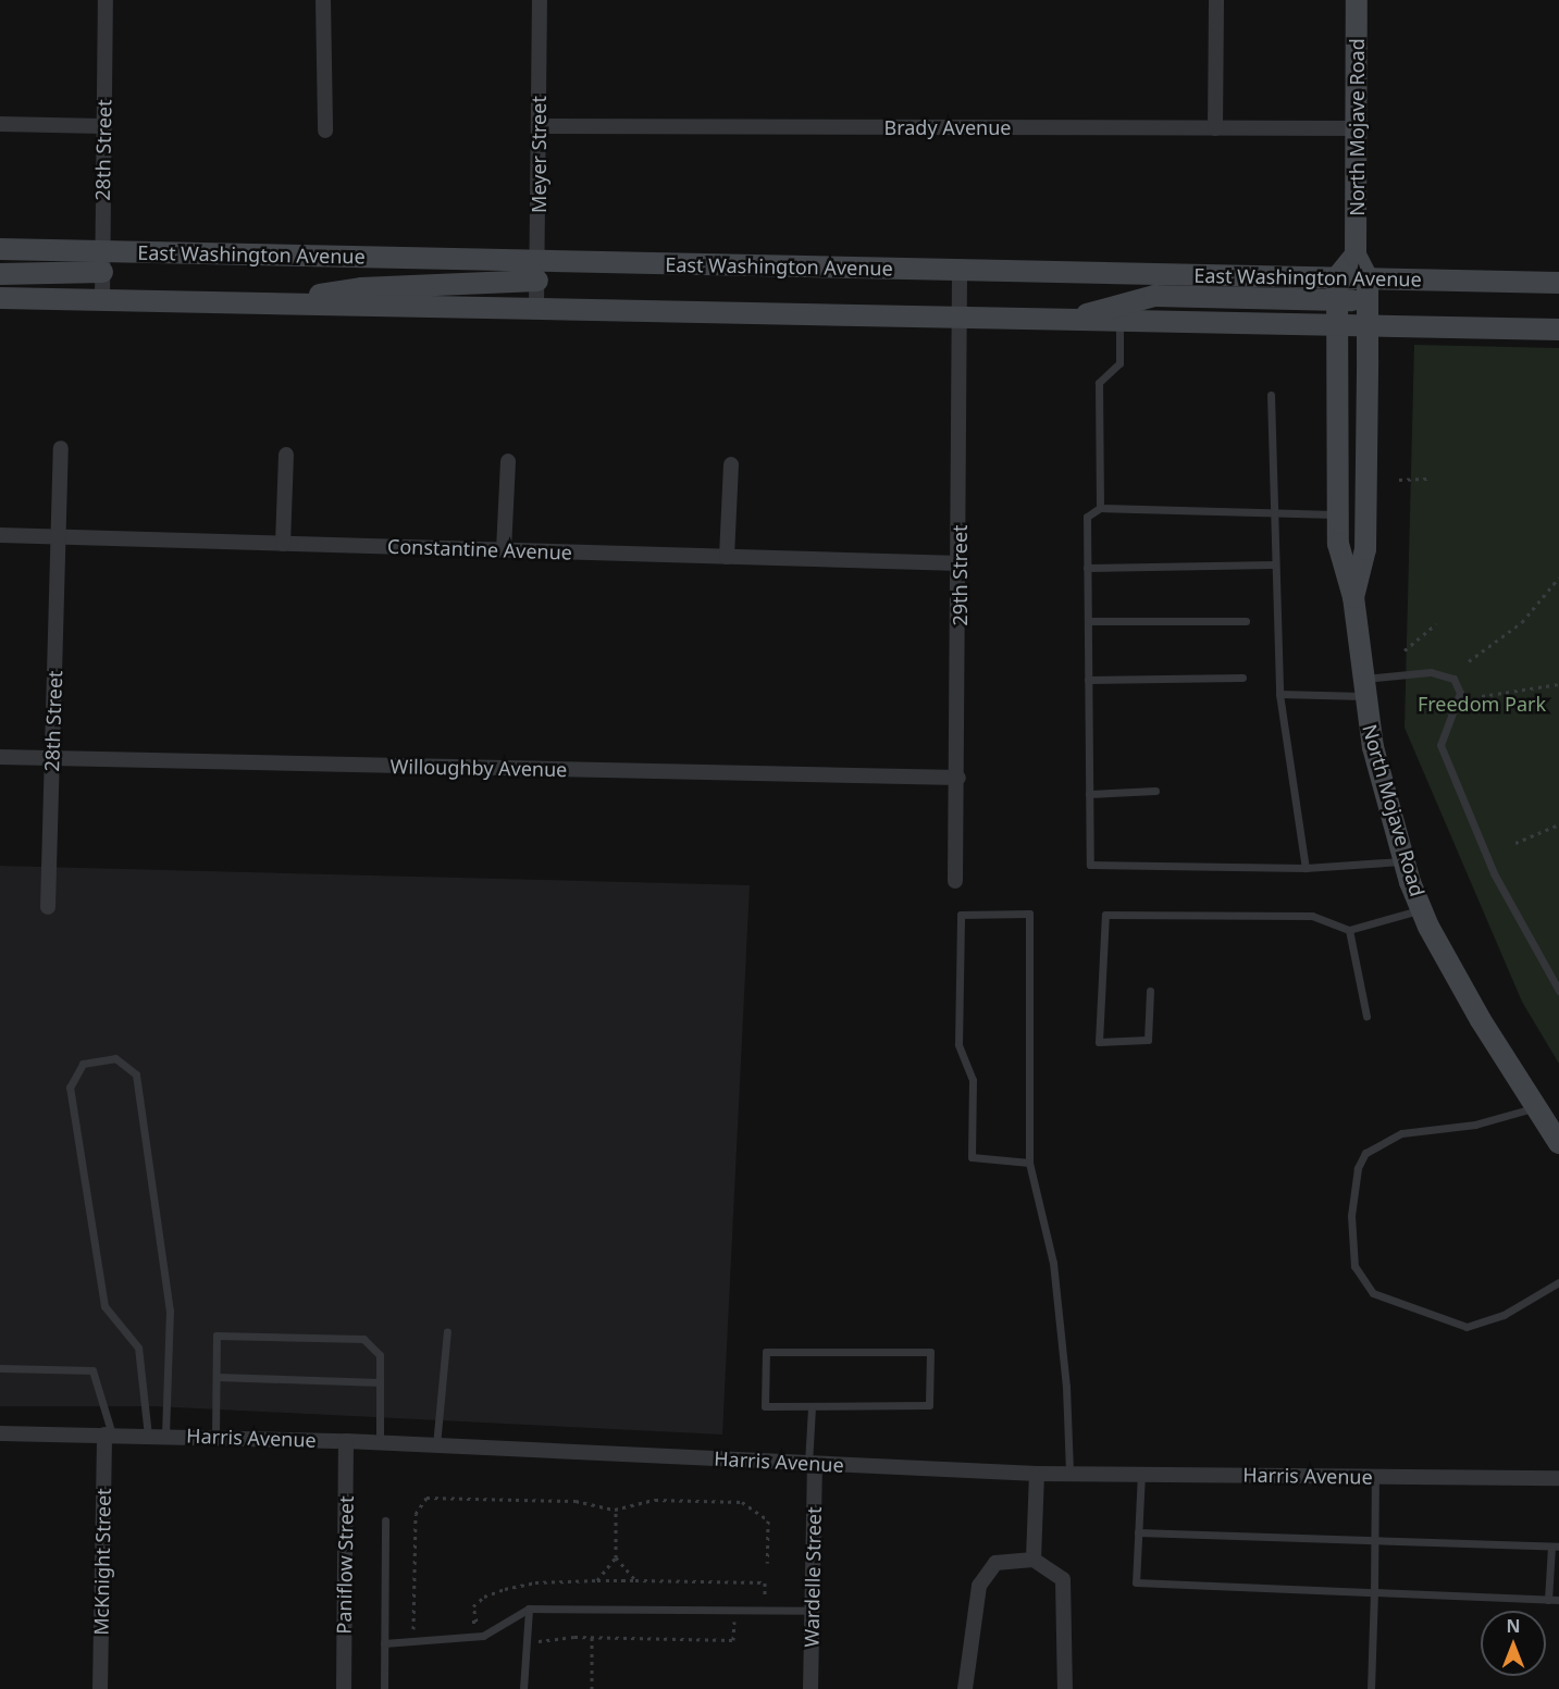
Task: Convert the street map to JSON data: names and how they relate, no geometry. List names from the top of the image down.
{
  "streets": {
    "main road": ["North Mojave Road", "East Washington Avenue"],
    "street": [
      "Brady Avenue",
      "28th Street",
      "Meyer Street",
      "Constantine Avenue",
      "29th Street",
      "Willoughby Avenue",
      "Harris Avenue",
      "McKnight Street",
      "Paniflow Street",
      "Wardelle Street"
    ]
  },
  "crossings": [
    ["Brady Avenue", "North Mojave Road"],
    ["Brady Avenue", "Meyer Street"],
    ["North Mojave Road", "East Washington Avenue"],
    ["28th Street", "East Washington Avenue"],
    ["28th Street", "Constantine Avenue"],
    ["28th Street", "Willoughby Avenue"],
    ["Meyer Street", "East Washington Avenue"],
    ["East Washington Avenue", "29th Street"],
    ["Constantine Avenue", "29th Street"],
    ["29th Street", "Willoughby Avenue"],
    ["Harris Avenue", "McKnight Street"],
    ["Harris Avenue", "Paniflow Street"],
    ["Harris Avenue", "Wardelle Street"]
  ],
  "parks": ["Freedom Park"],
  "north": "top"
}
